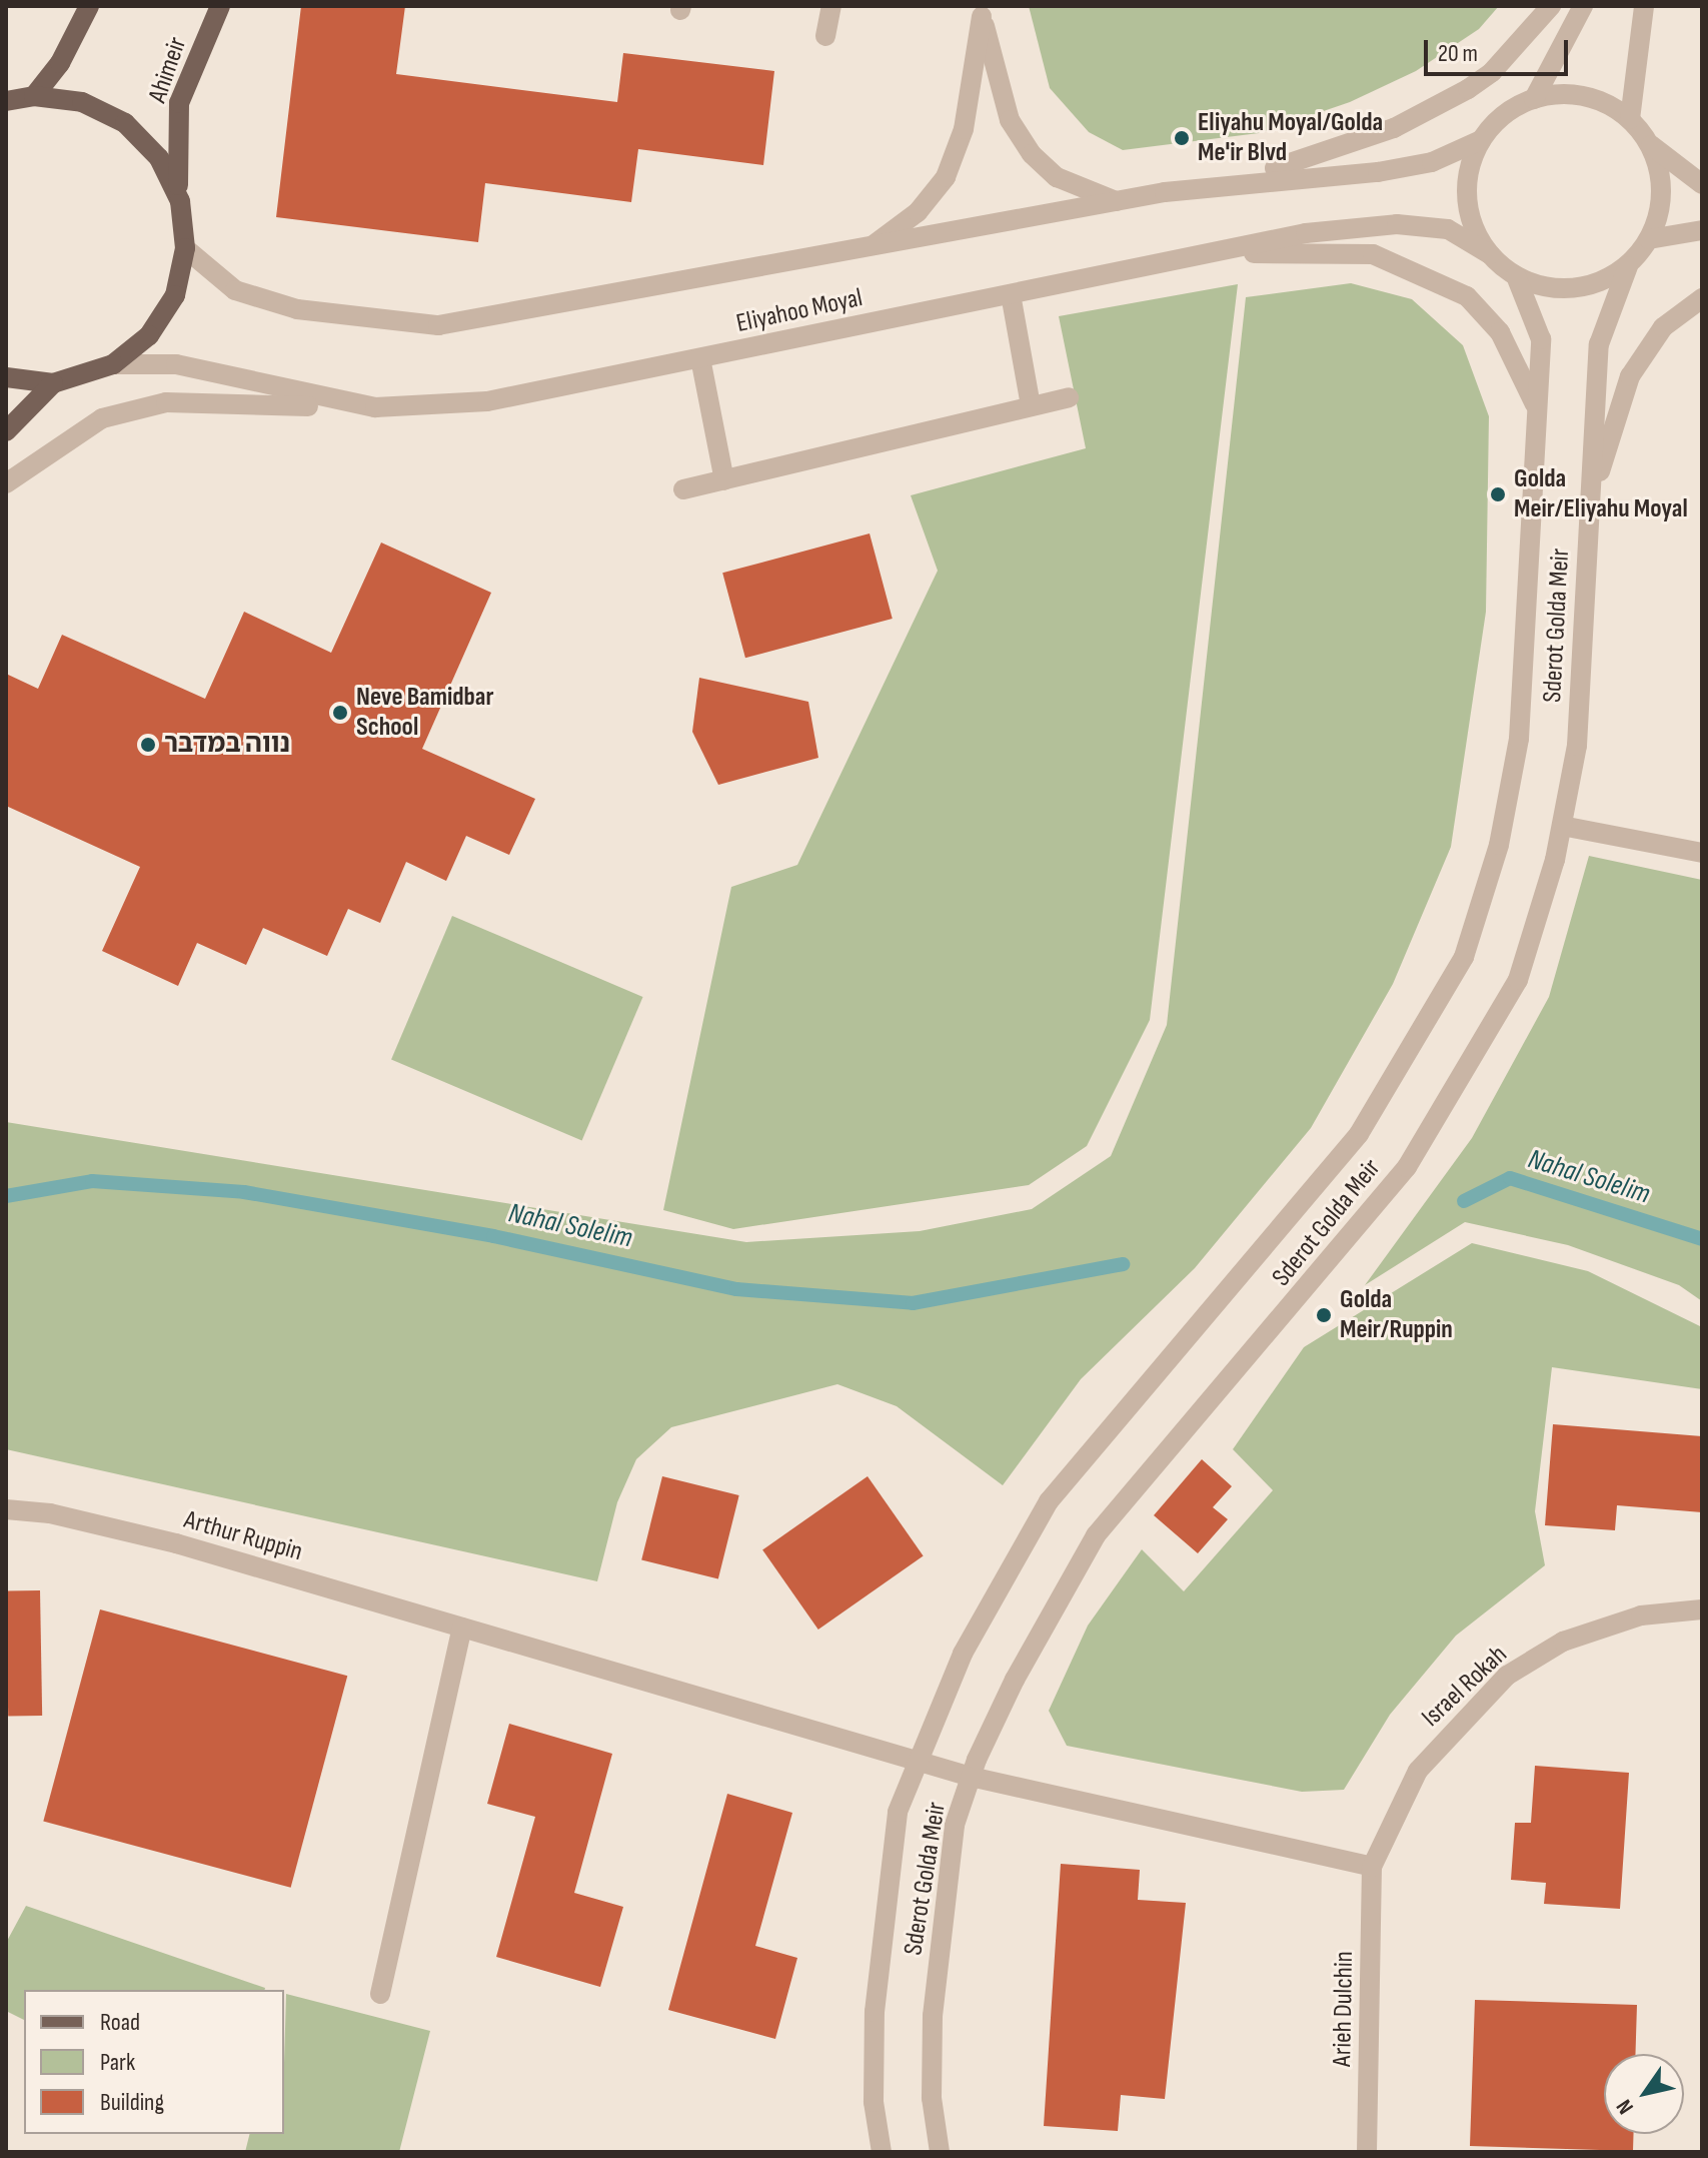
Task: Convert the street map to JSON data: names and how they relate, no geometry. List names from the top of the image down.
{
  "streets": {
    "main road": ["Ahimeir"],
    "street": [
      "Eliyahoo Moyal",
      "Sderot Golda Meir",
      "Arthur Ruppin",
      "Israel Rokah",
      "Arieh Dulchin"
    ]
  },
  "crossings": [
    ["Eliyahoo Moyal", "Sderot Golda Meir"],
    ["Sderot Golda Meir", "Arthur Ruppin"],
    ["Arthur Ruppin", "Israel Rokah"],
    ["Arthur Ruppin", "Arieh Dulchin"],
    ["Israel Rokah", "Arieh Dulchin"]
  ],
  "water": ["Nahal Solelim"],
  "places": [
    "Eliyahu Moyal/Golda Me'ir Blvd",
    "Golda Meir/Eliyahu Moyal",
    "Neve Bamidbar School",
    "נווה במדבר",
    "Golda Meir/Ruppin"
  ],
  "legend": ["Road", "Park", "Building"],
  "scale_bar": "20 m",
  "north": "bottom left"
}
